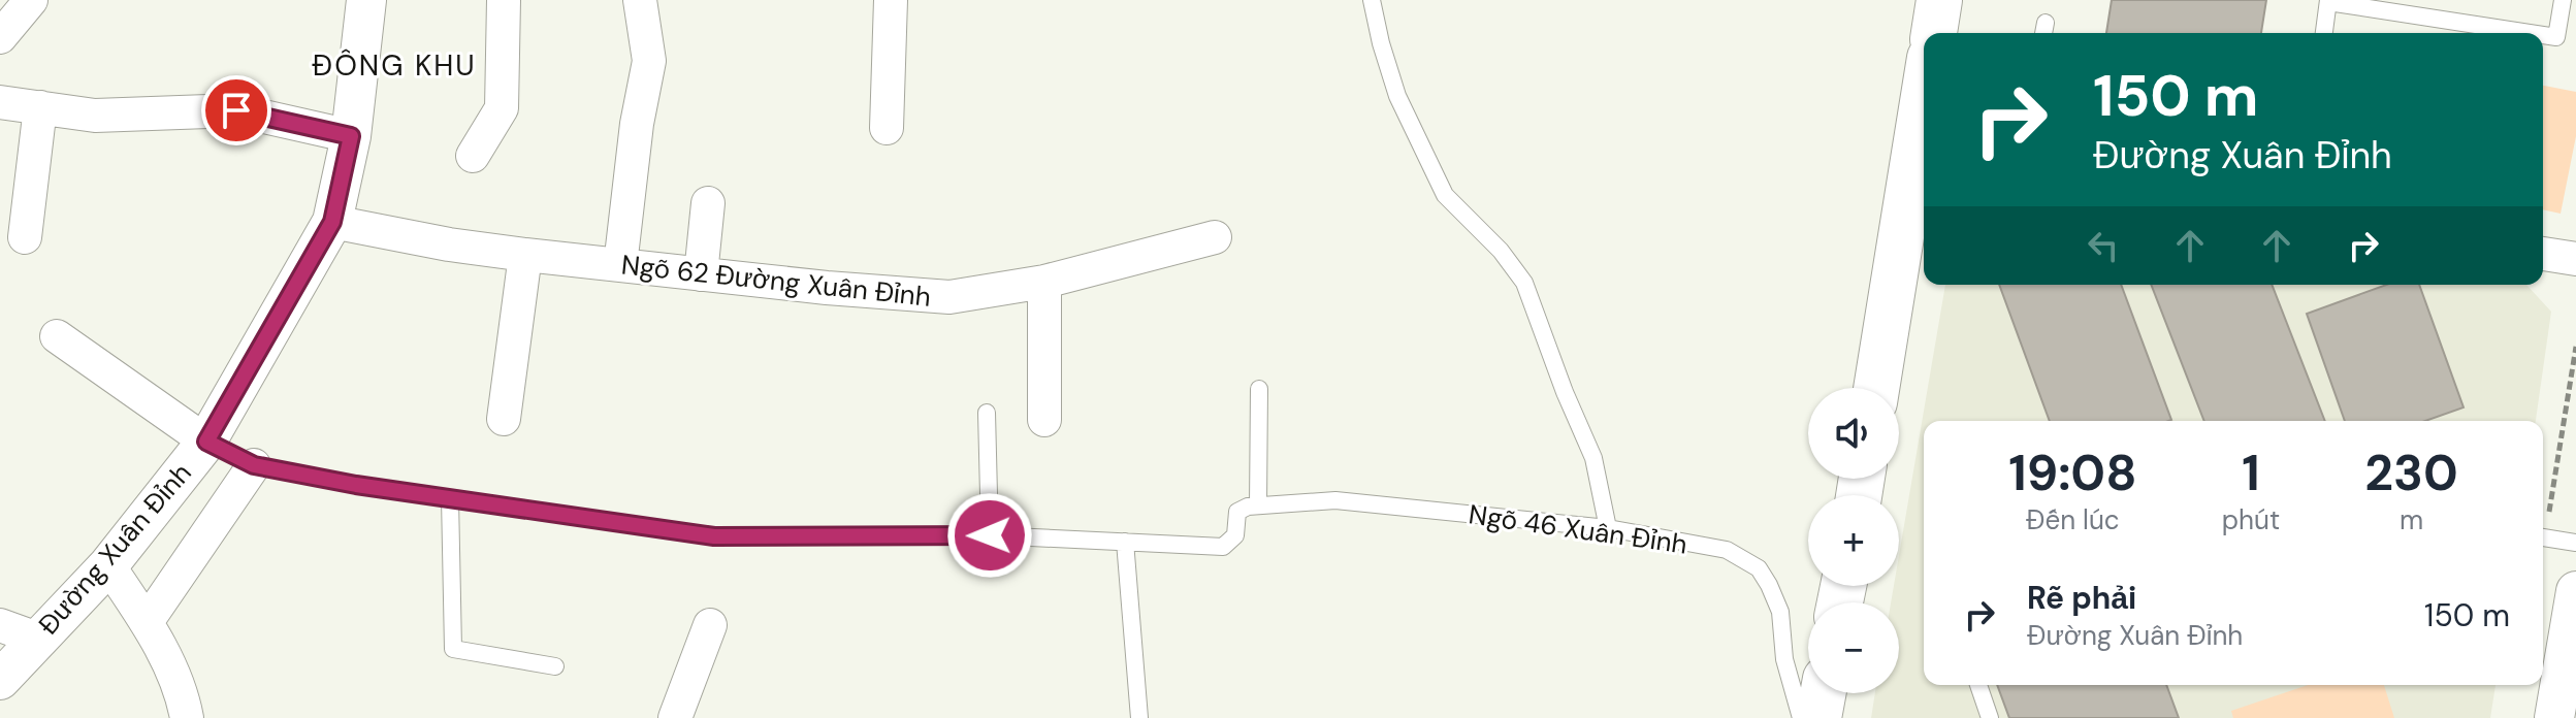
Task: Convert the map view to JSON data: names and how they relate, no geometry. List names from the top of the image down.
{
  "streets": {
    "street": ["Ngõ 62 Đường Xuân Đỉnh", "Đường Xuân Đỉnh"],
    "lane": ["Ngõ 46 Xuân Đỉnh"]
  },
  "crossings": [
    ["Ngõ 62 Đường Xuân Đỉnh", "Đường Xuân Đỉnh"]
  ],
  "districts": ["ĐÔNG KHU"],
  "page": {
    "turn": ["150 m", "Đường Xuân Đỉnh"],
    "map_buttons": ["+", "−"],
    "eta": [
      "19:08",
      "Đến lúc",
      "1",
      "phút",
      "230",
      "m"
    ],
    "list": [
      {
        "name": "Rẽ phải",
        "note": "Đường Xuân Đỉnh",
        "value": "150 m"
      }
    ]
  }
}
